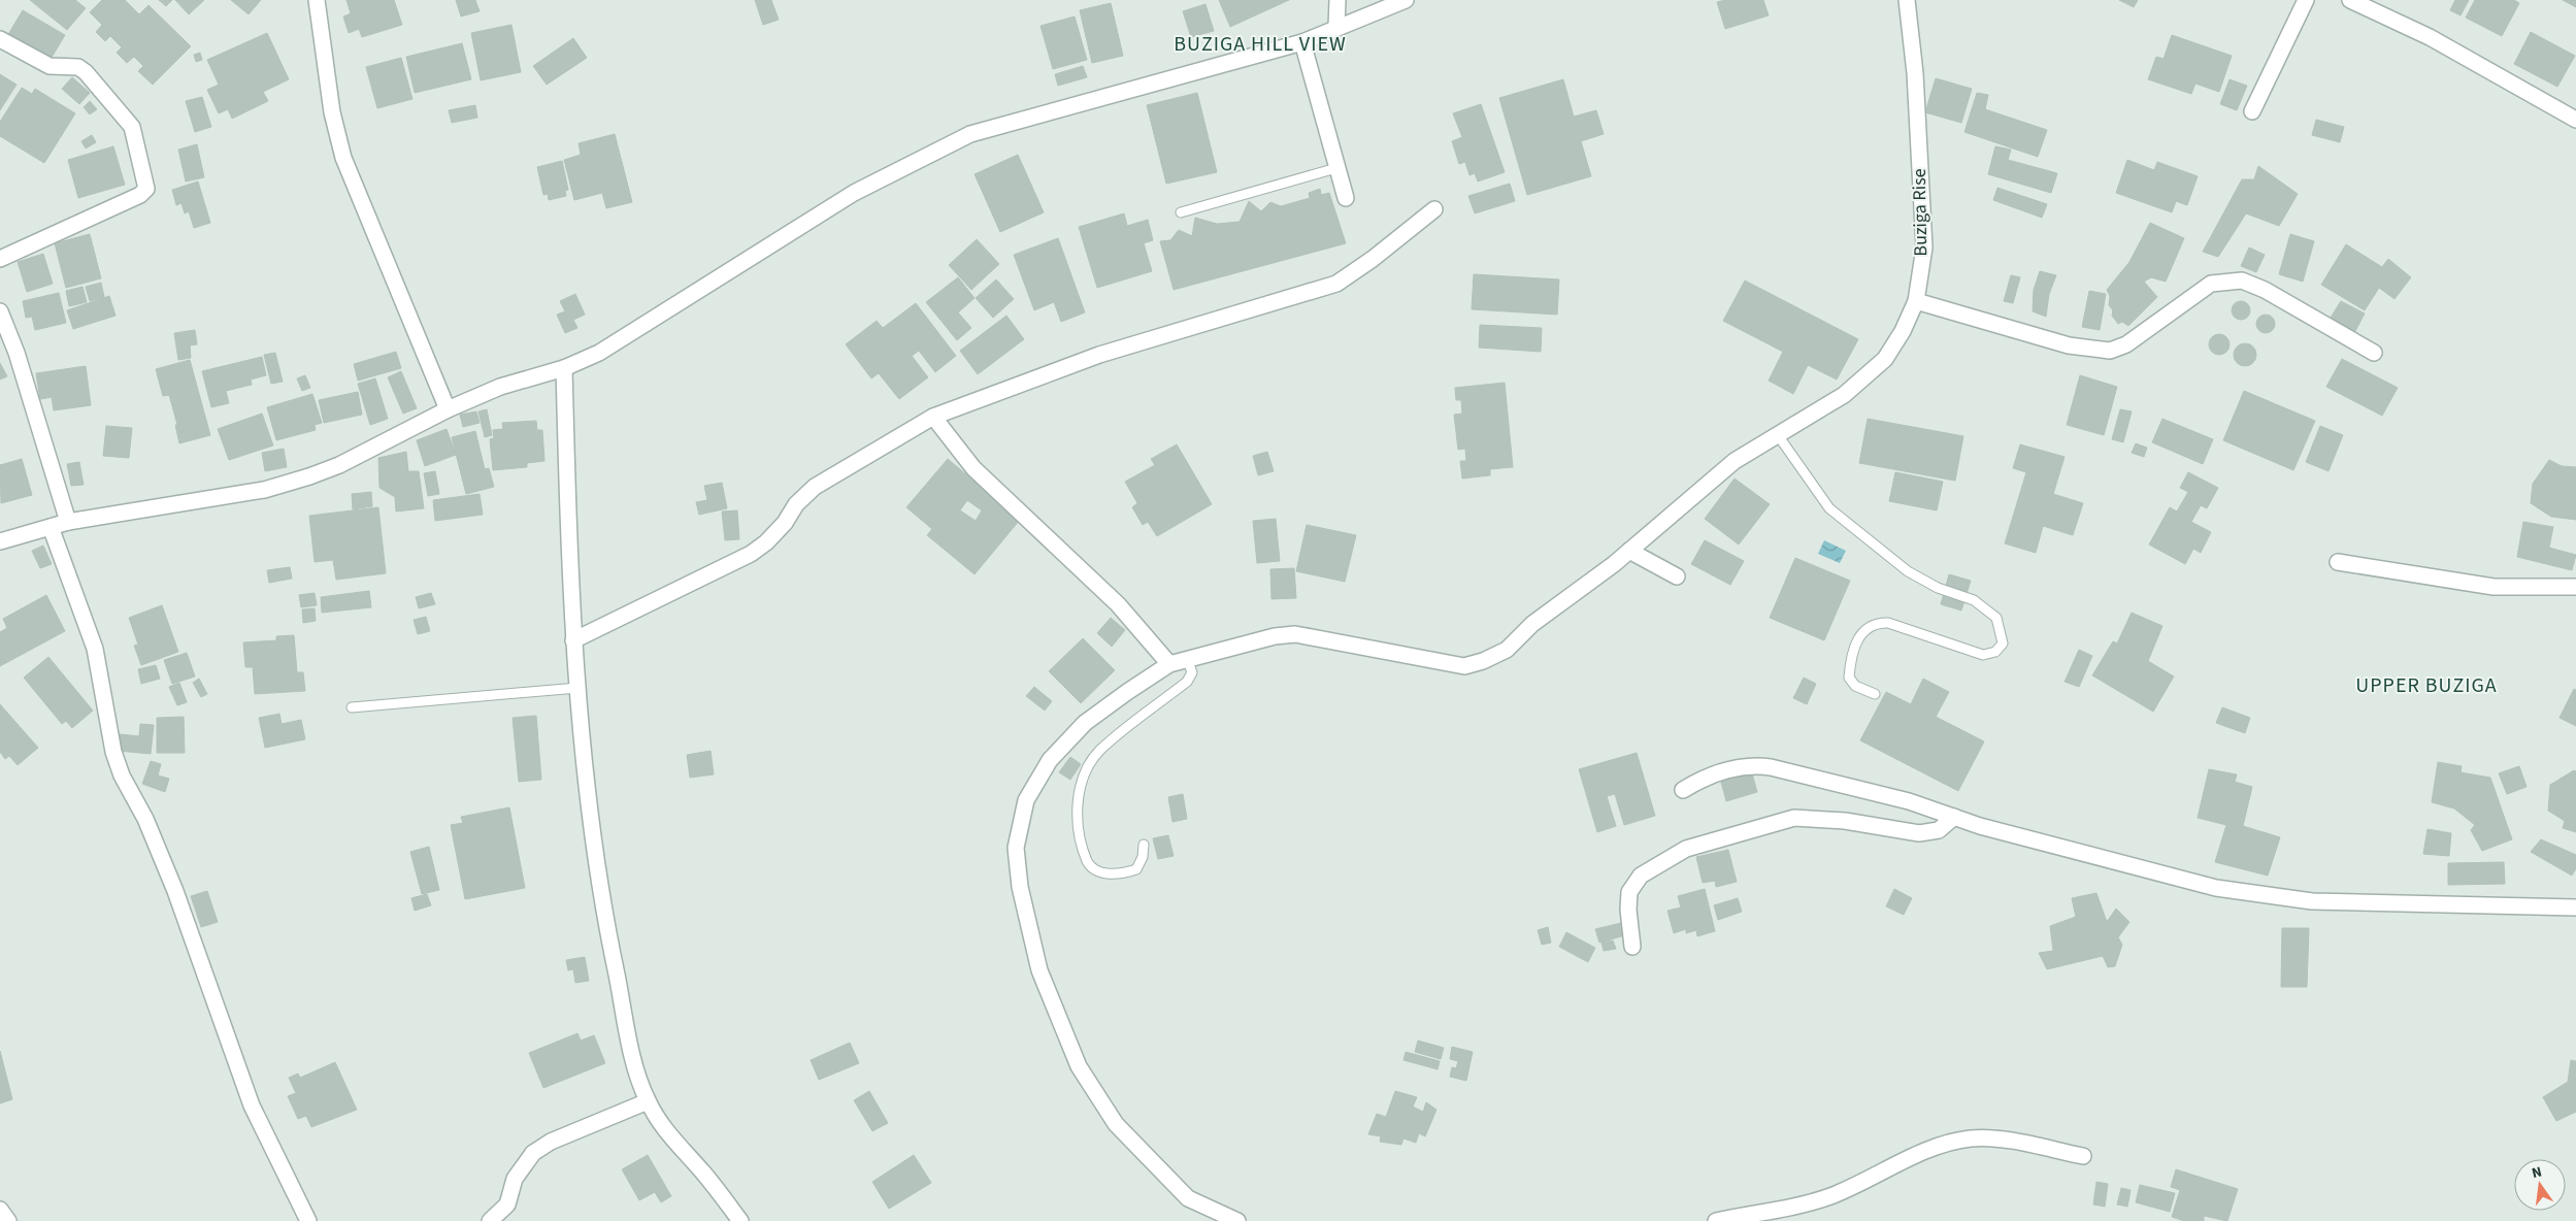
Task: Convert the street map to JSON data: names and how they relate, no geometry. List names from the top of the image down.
{
  "streets": {
    "street": ["Buziga Rise"]
  },
  "districts": ["BUZIGA HILL VIEW", "UPPER BUZIGA"],
  "north": "top"
}
